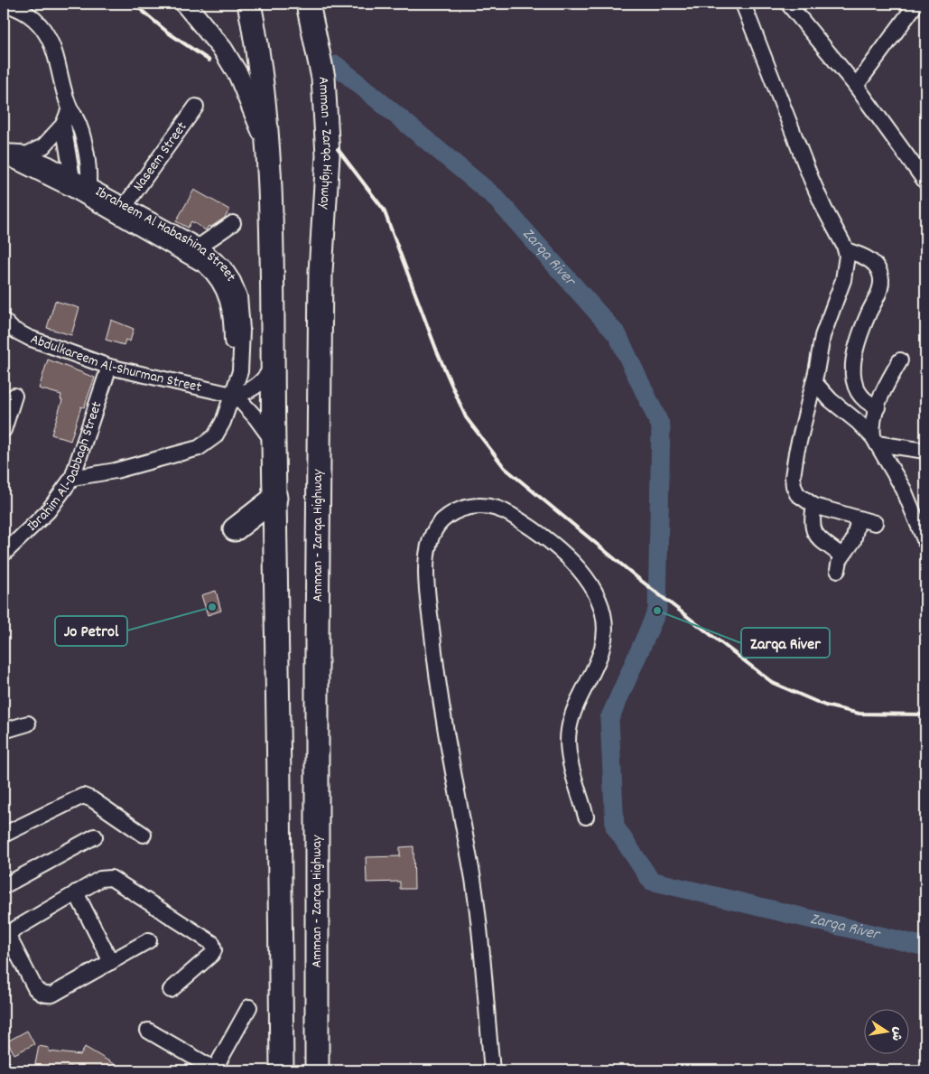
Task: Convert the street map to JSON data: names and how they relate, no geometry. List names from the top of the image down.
{
  "streets": {
    "highway": ["Amman - Zarqa Highway"],
    "street": [
      "Naseem Street",
      "Ibraheem Al Habashina Street",
      "Abdulkareem Al-Shurman Street",
      "Ibrahim Al-Dabbagh Street"
    ]
  },
  "crossings": [
    ["Naseem Street", "Ibraheem Al Habashina Street"],
    ["Ibraheem Al Habashina Street", "Abdulkareem Al-Shurman Street"],
    ["Ibraheem Al Habashina Street", "Ibrahim Al-Dabbagh Street"],
    ["Abdulkareem Al-Shurman Street", "Ibrahim Al-Dabbagh Street"]
  ],
  "water": ["Zarqa River"],
  "places": ["Jo Petrol", "Zarqa River"],
  "north": "right"
}
